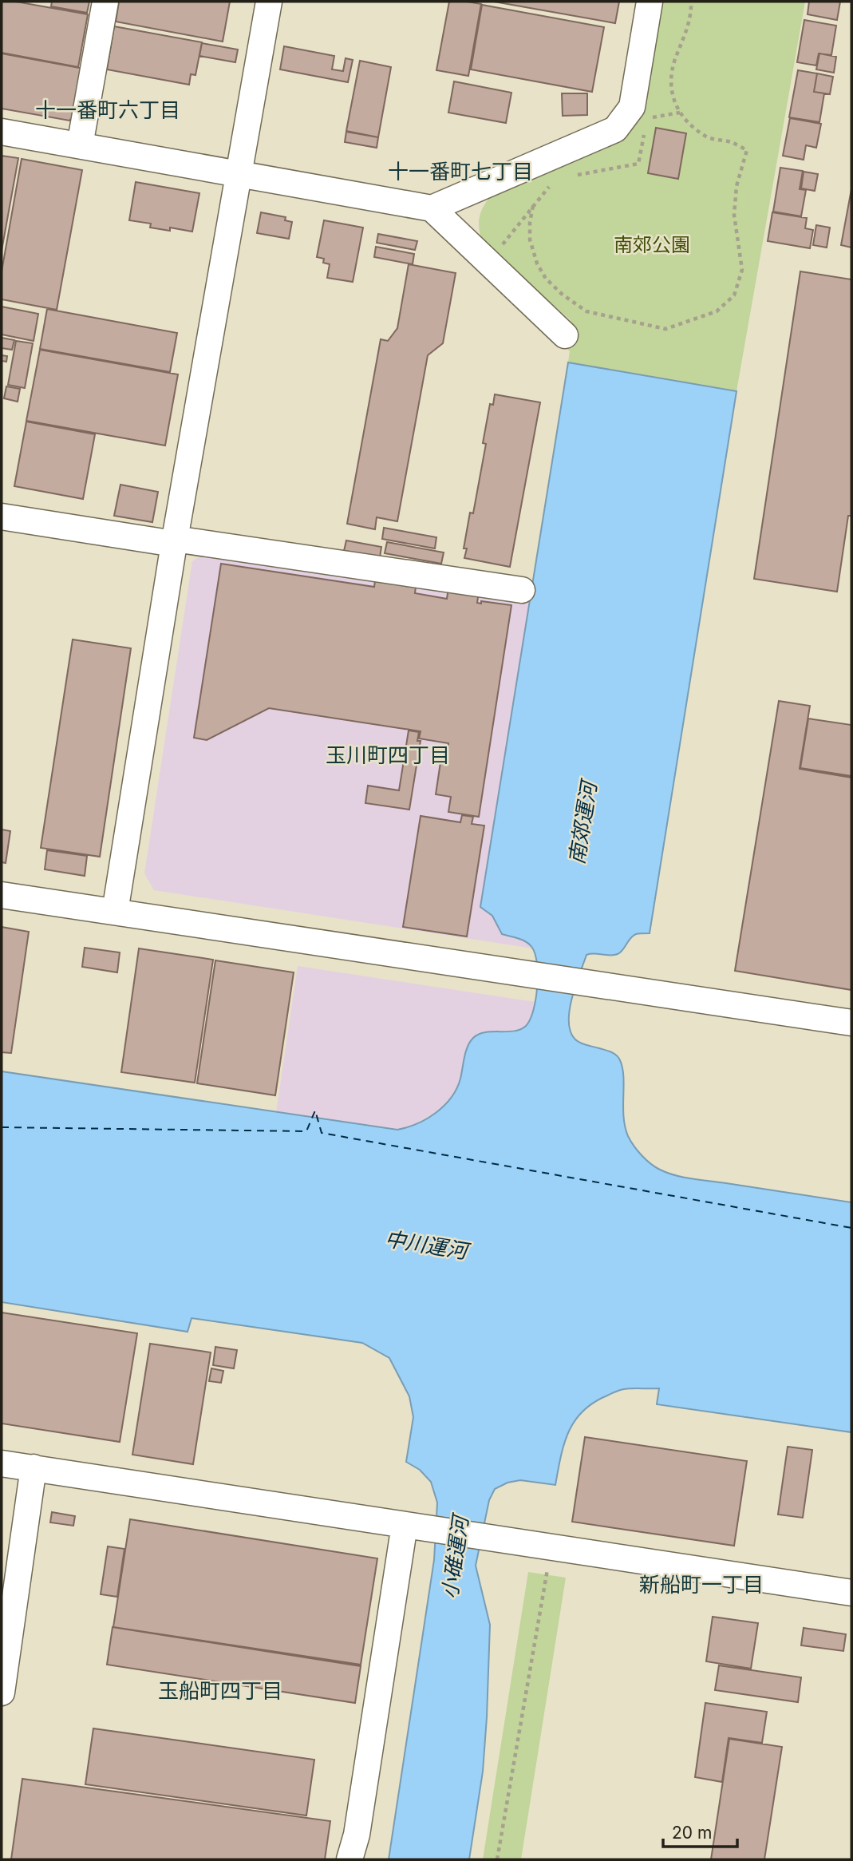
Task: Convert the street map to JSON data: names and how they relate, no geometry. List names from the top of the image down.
{
  "districts": [
    "十一番町六丁目",
    "十一番町七丁目",
    "玉川町四丁目",
    "新船町一丁目",
    "玉船町四丁目"
  ],
  "water": ["南郊運河", "中川運河", "小碓運河"],
  "parks": ["南郊公園"],
  "scale_bar": "20 m"
}
